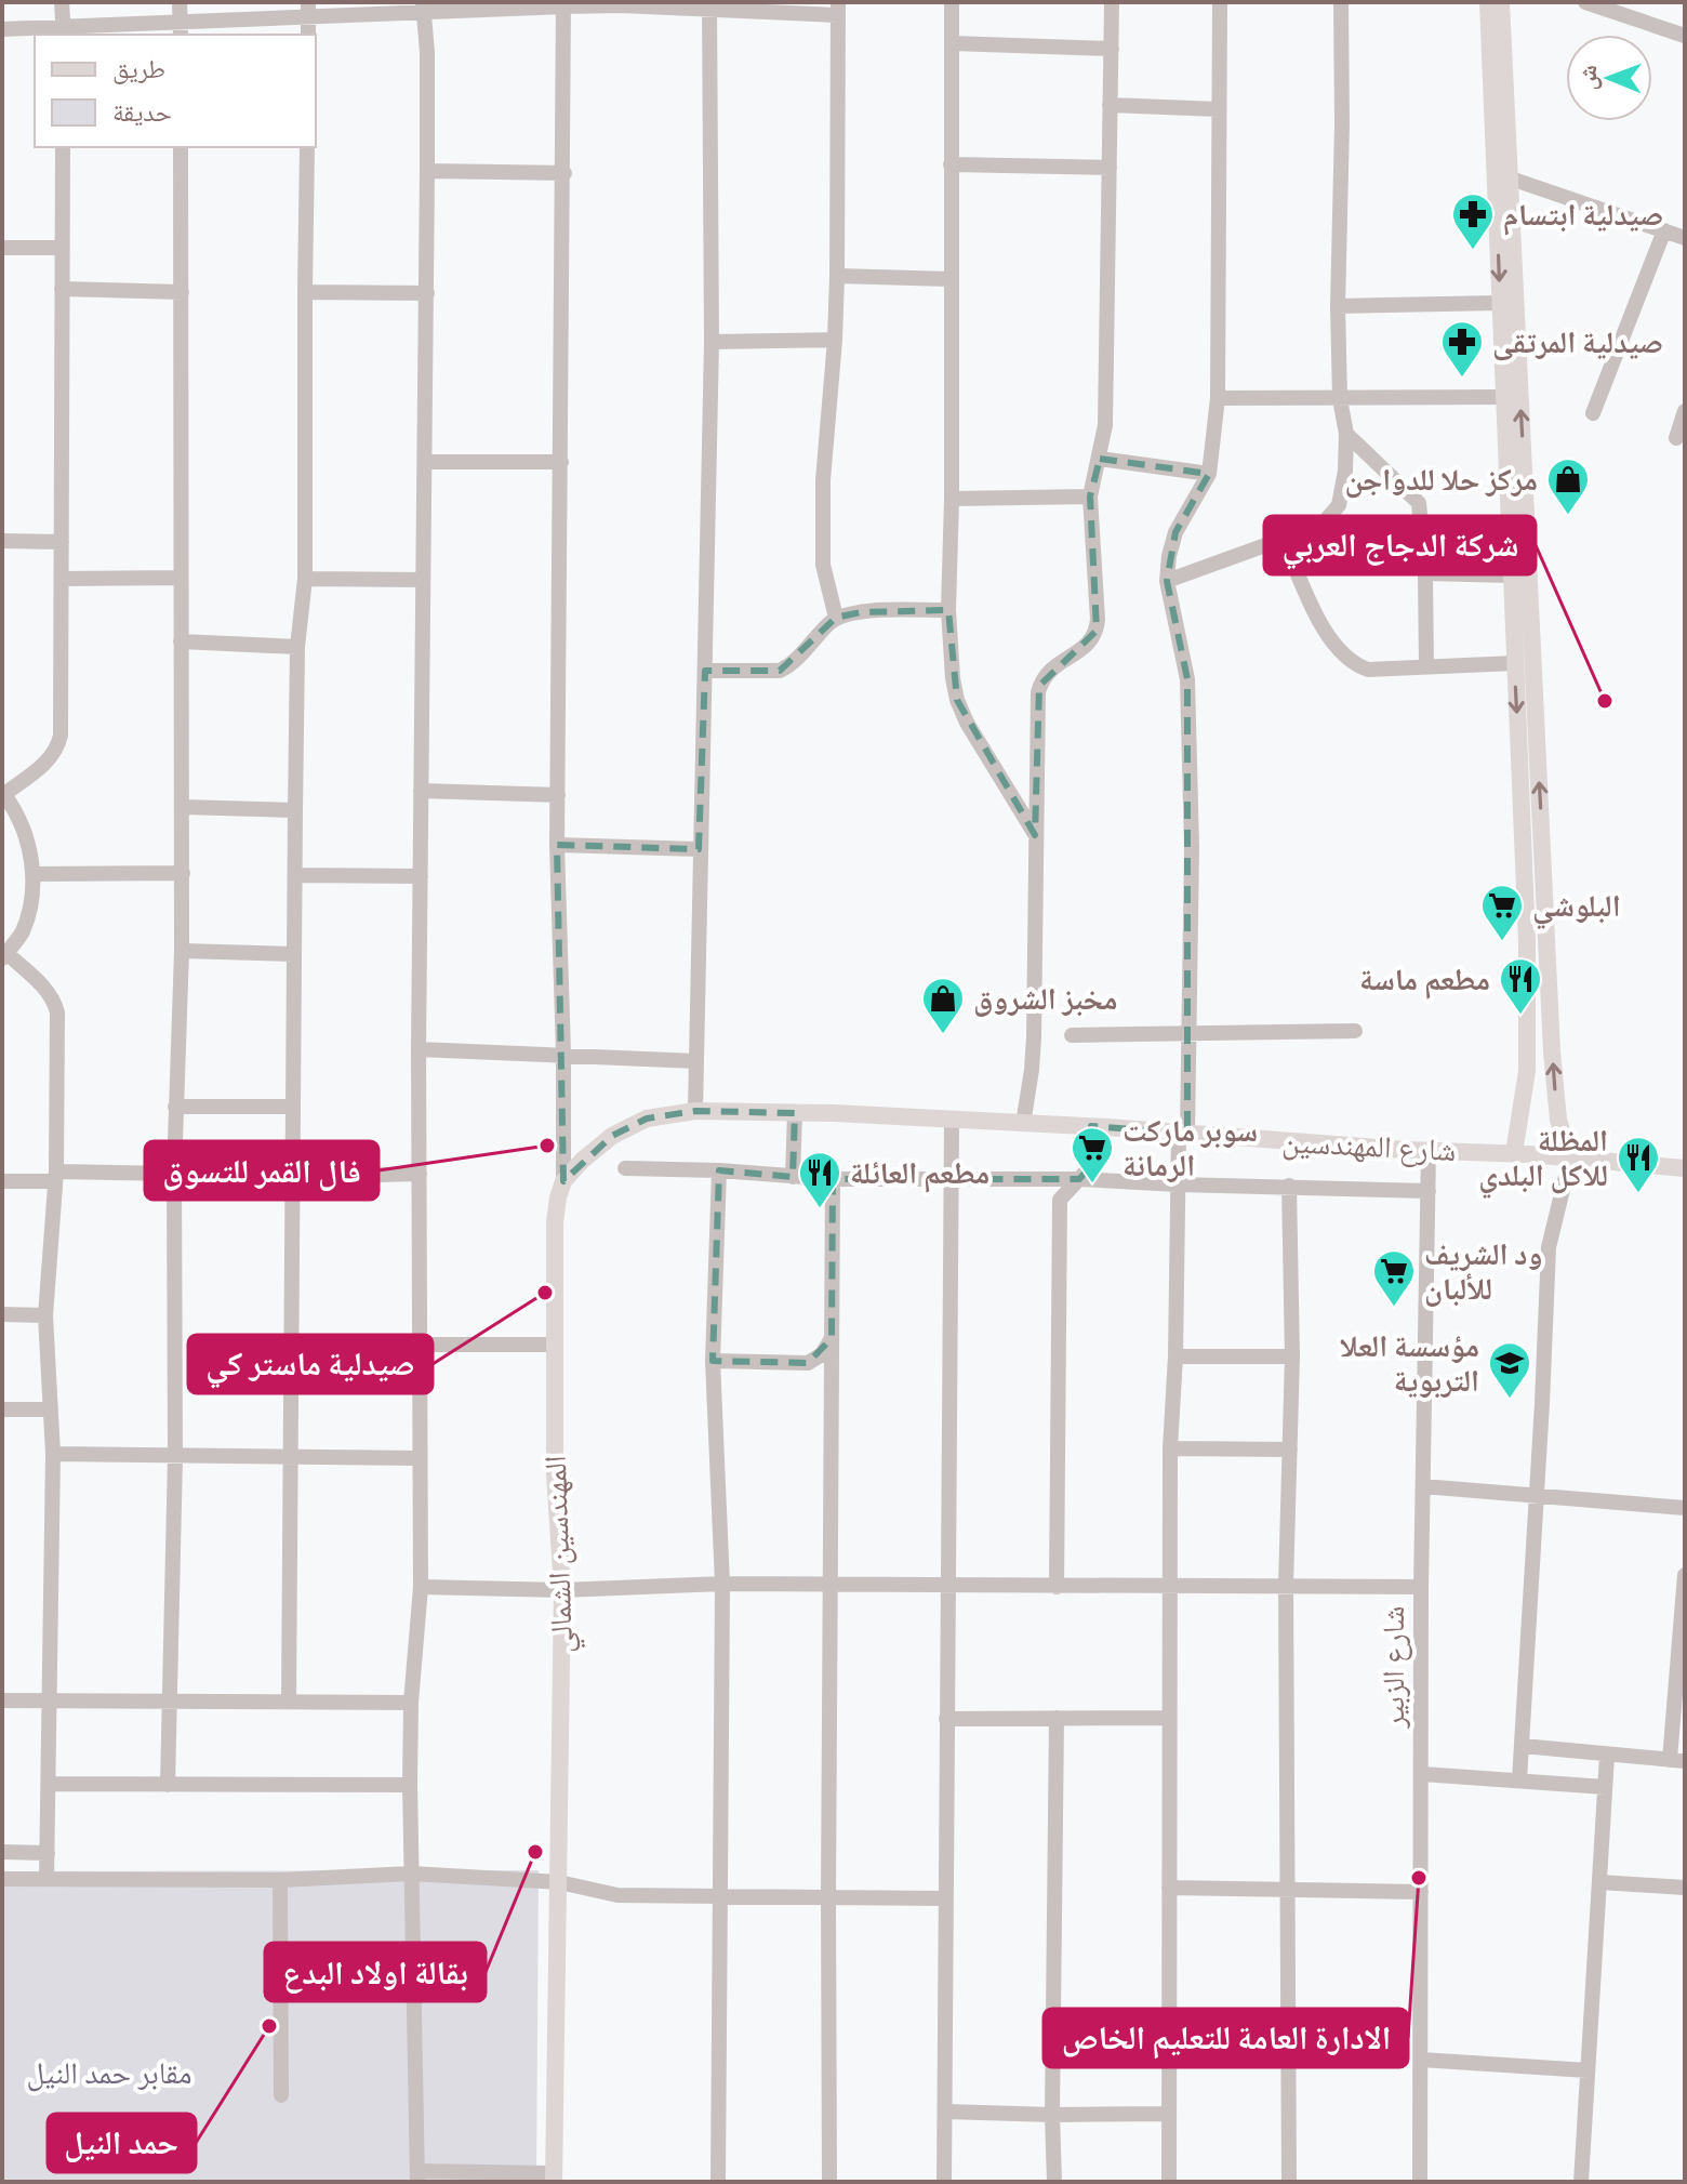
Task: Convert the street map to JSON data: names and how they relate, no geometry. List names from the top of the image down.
{
  "streets": {
    "main road": ["شارع المهندسين", "المهندسين الشمالي"],
    "street": ["شارع الزبير"]
  },
  "crossings": [
    ["شارع المهندسين", "شارع الزبير"]
  ],
  "parks": ["مقابر حمد النيل"],
  "places": {
    "pharmacy": ["صيدلية ابتسام", "صيدلية المرتقى"],
    "shop": ["مركز حلا للدواجن", "مخبز الشروق"],
    "other": [
      "شركة الدجاج العربي",
      "فال القمر للتسوق",
      "صيدلية ماستر كي",
      "بقالة اولاد البدع",
      "الادارة العامة للتعليم الخاص",
      "حمد النيل"
    ],
    "supermarket": ["البلوشي", "سوبر ماركت الرمانة", "ود الشريف للألبان"],
    "restaurant": ["مطعم ماسة", "المظلة للاكل البلدي", "مطعم العائلة"],
    "school or university": ["مؤسسة العلا التربوية"]
  },
  "legend": ["طريق", "حديقة"],
  "north": "left"
}
